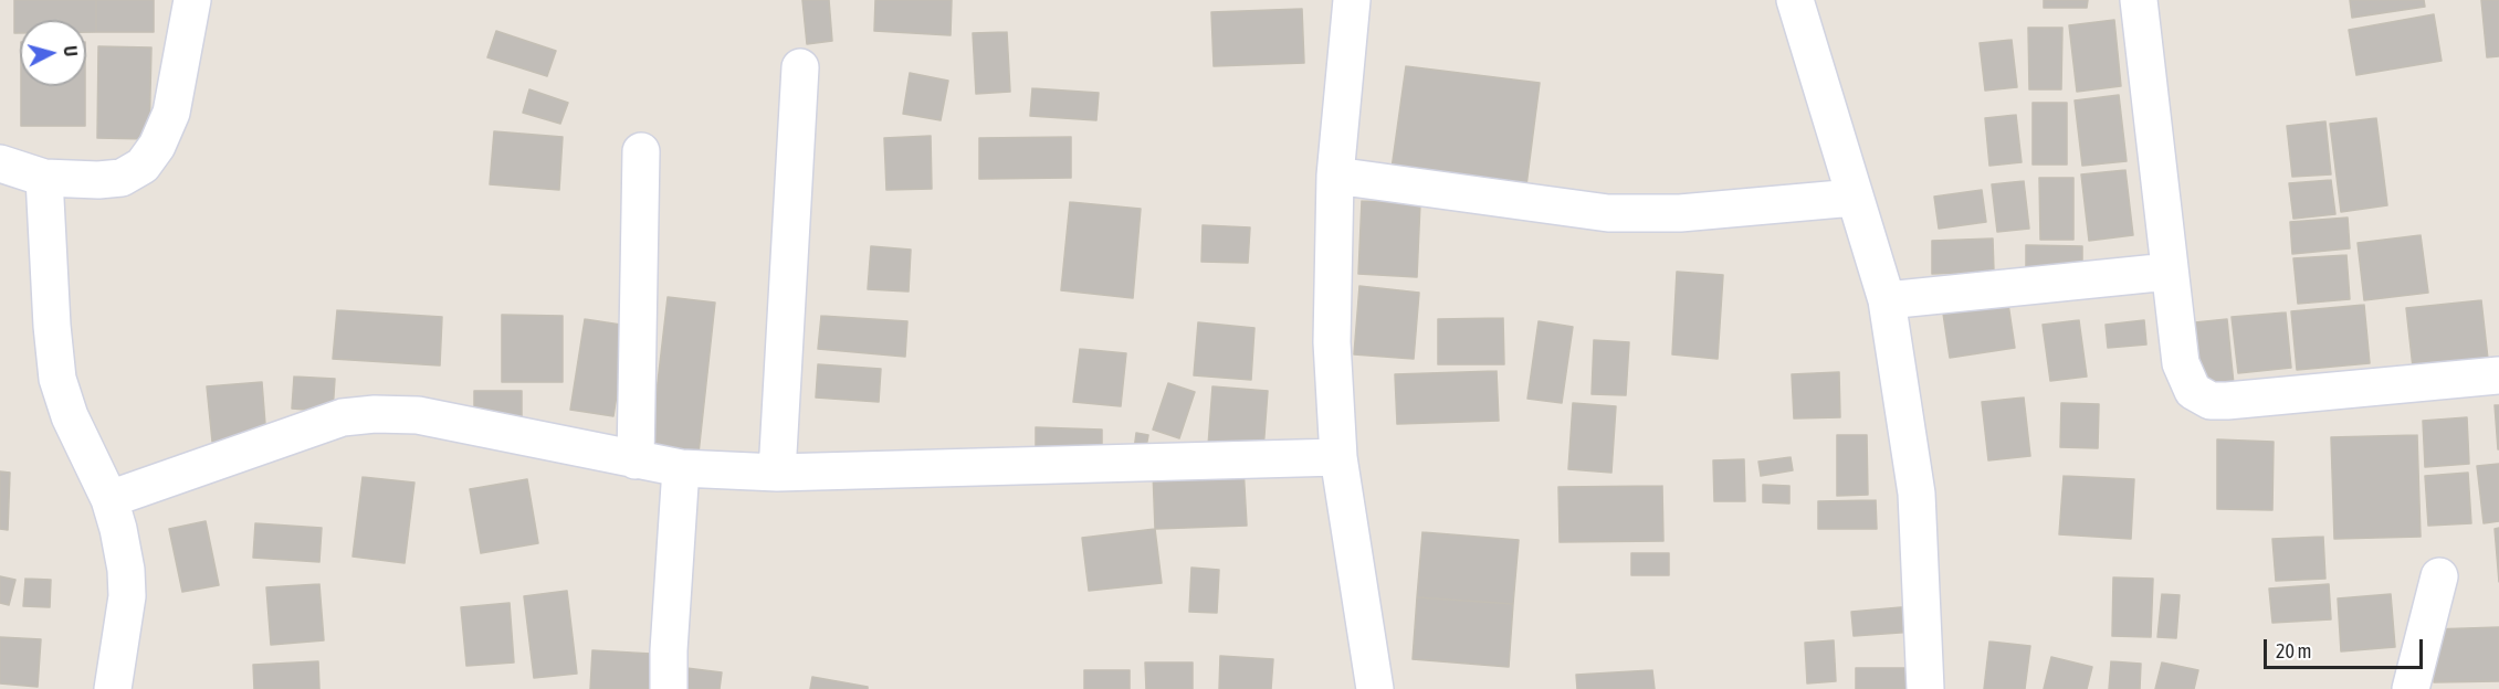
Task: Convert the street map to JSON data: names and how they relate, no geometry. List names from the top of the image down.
{
  "scale_bar": "20 m",
  "north": "right"
}
